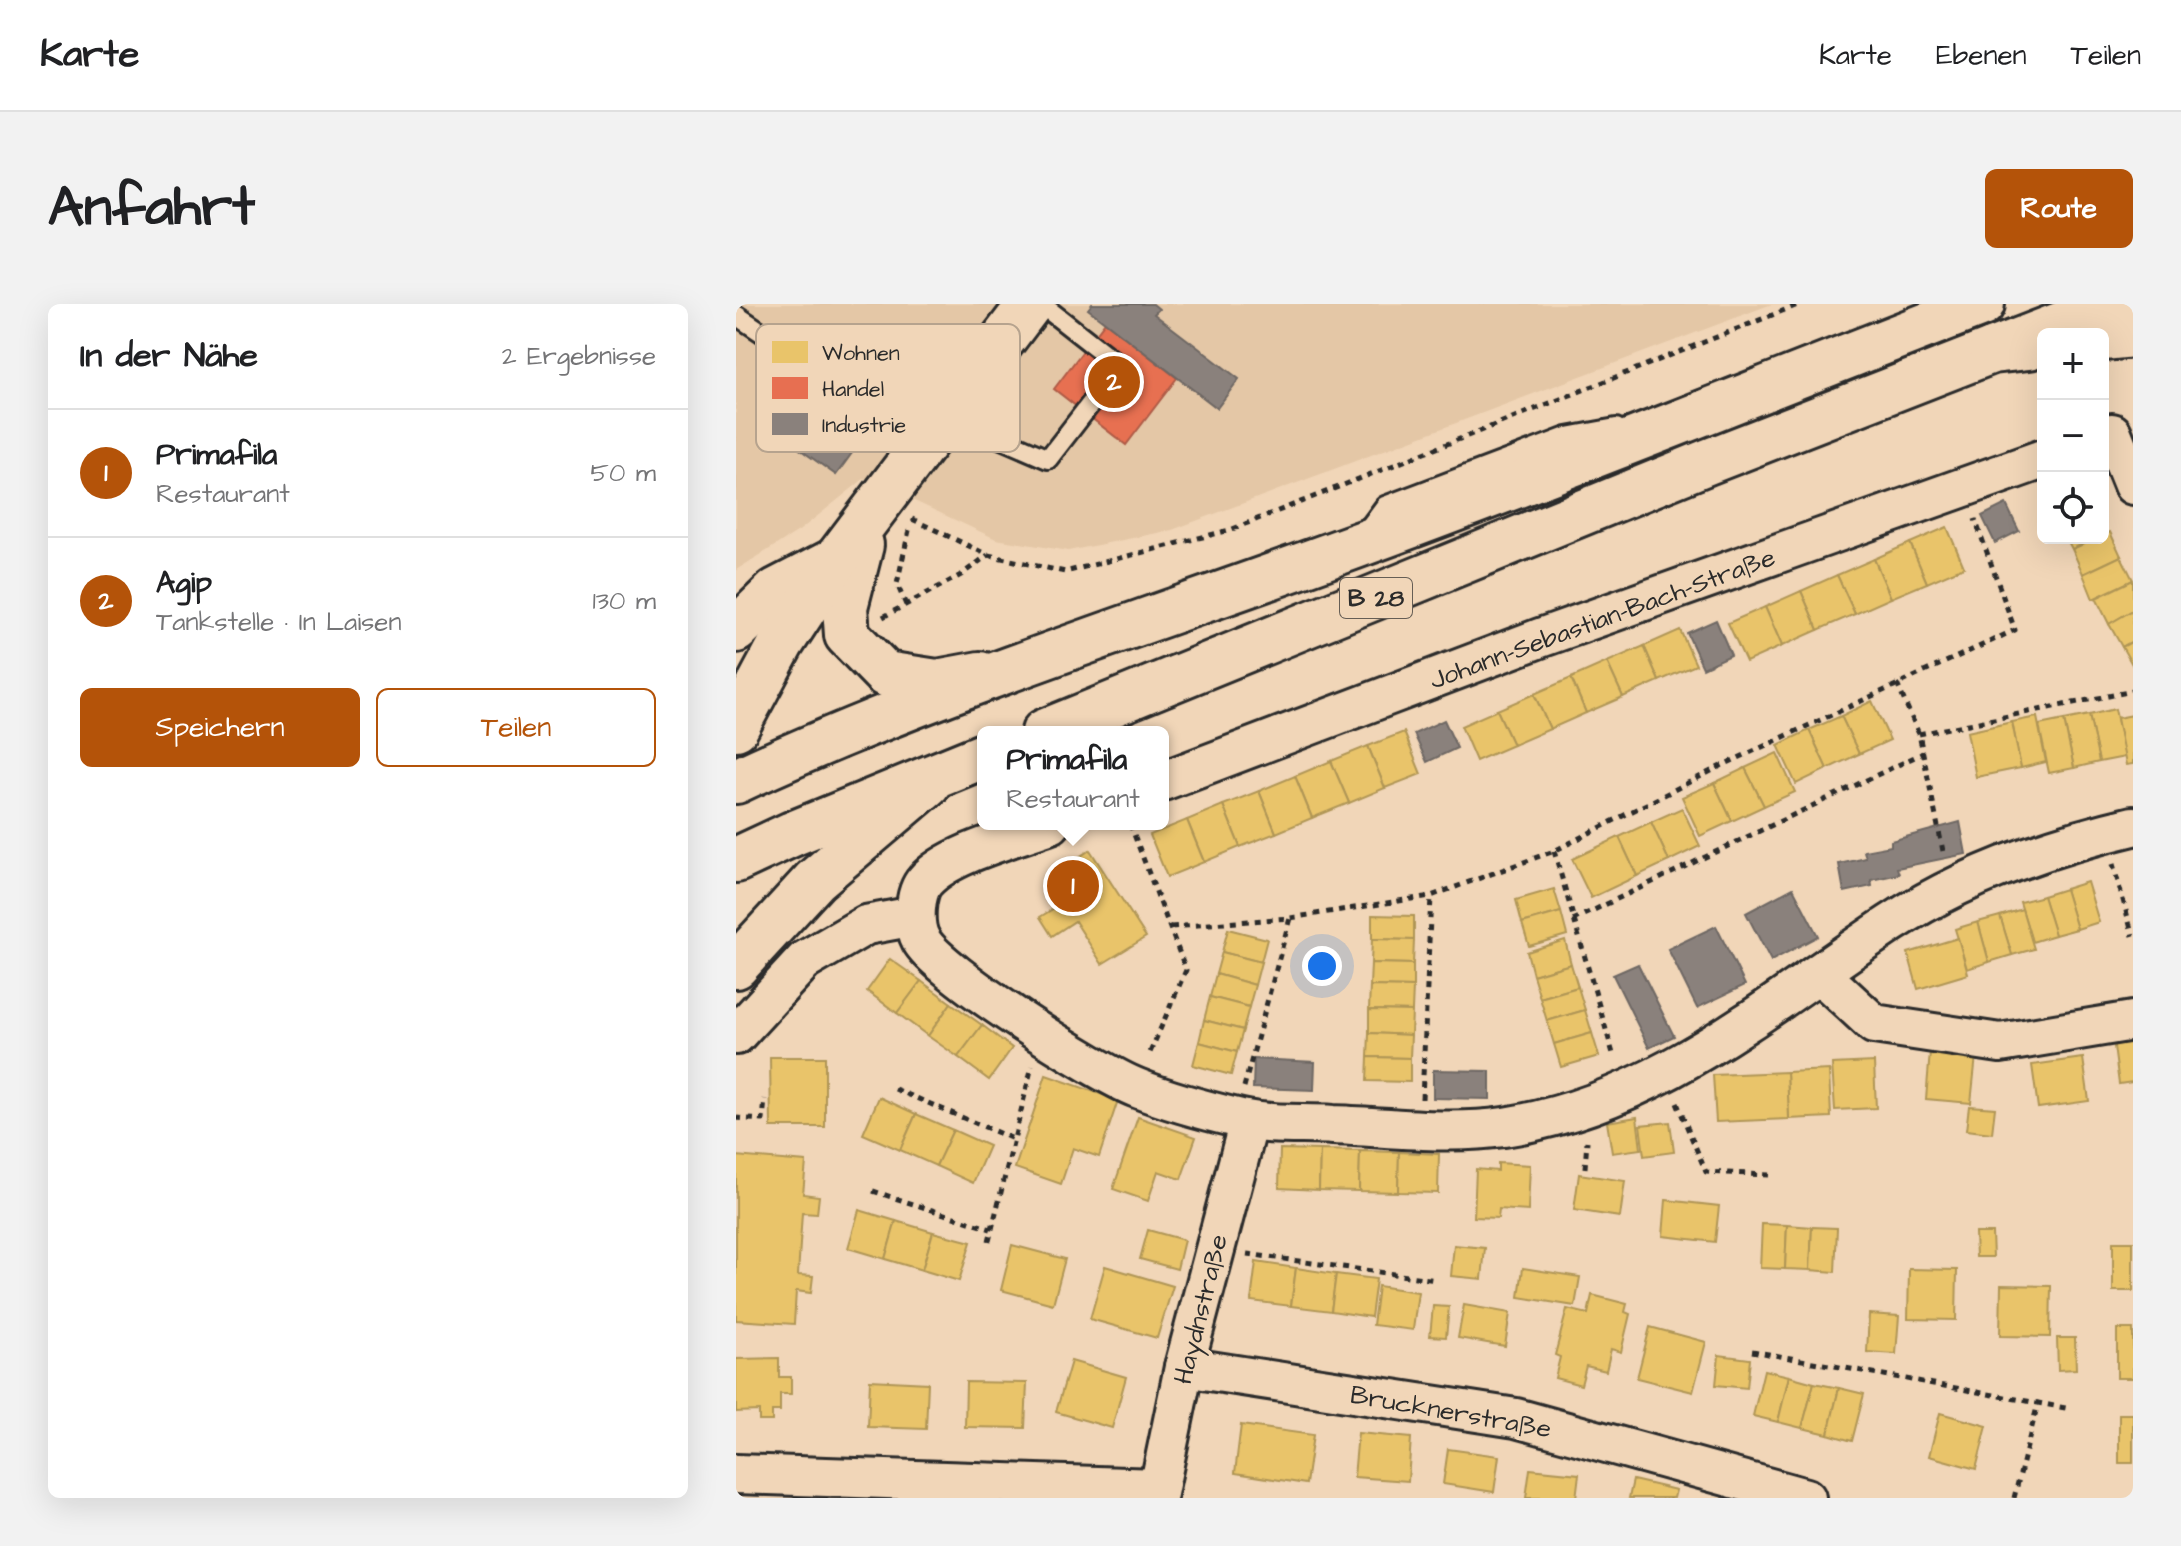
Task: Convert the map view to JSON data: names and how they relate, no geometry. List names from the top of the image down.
{
  "streets": {
    "main road": ["B 28"],
    "street": ["Johann-Sebastian-Bach-Straße", "Haydnstraße", "Brucknerstraße"]
  },
  "crossings": [
    ["Haydnstraße", "Brucknerstraße"]
  ],
  "legend": ["Wohnen", "Handel", "Industrie"],
  "page": {
    "header": "Karte",
    "nav": ["Karte", "Ebenen", "Teilen"],
    "title": "Anfahrt",
    "buttons": [
      "Route",
      ["Speichern", "Teilen"]
    ],
    "heading": ["In der Nähe", "2 Ergebnisse"],
    "map_buttons": ["+", "−"],
    "pins": ["2", "1"],
    "list": [
      {
        "mark": "1",
        "name": "Primafila",
        "note": "Restaurant",
        "value": "50 m"
      },
      {
        "mark": "2",
        "name": "Agip",
        "note": "Tankstelle · In Laisen",
        "value": "130 m"
      }
    ],
    "popup": ["Primafila", "Restaurant"]
  }
}
